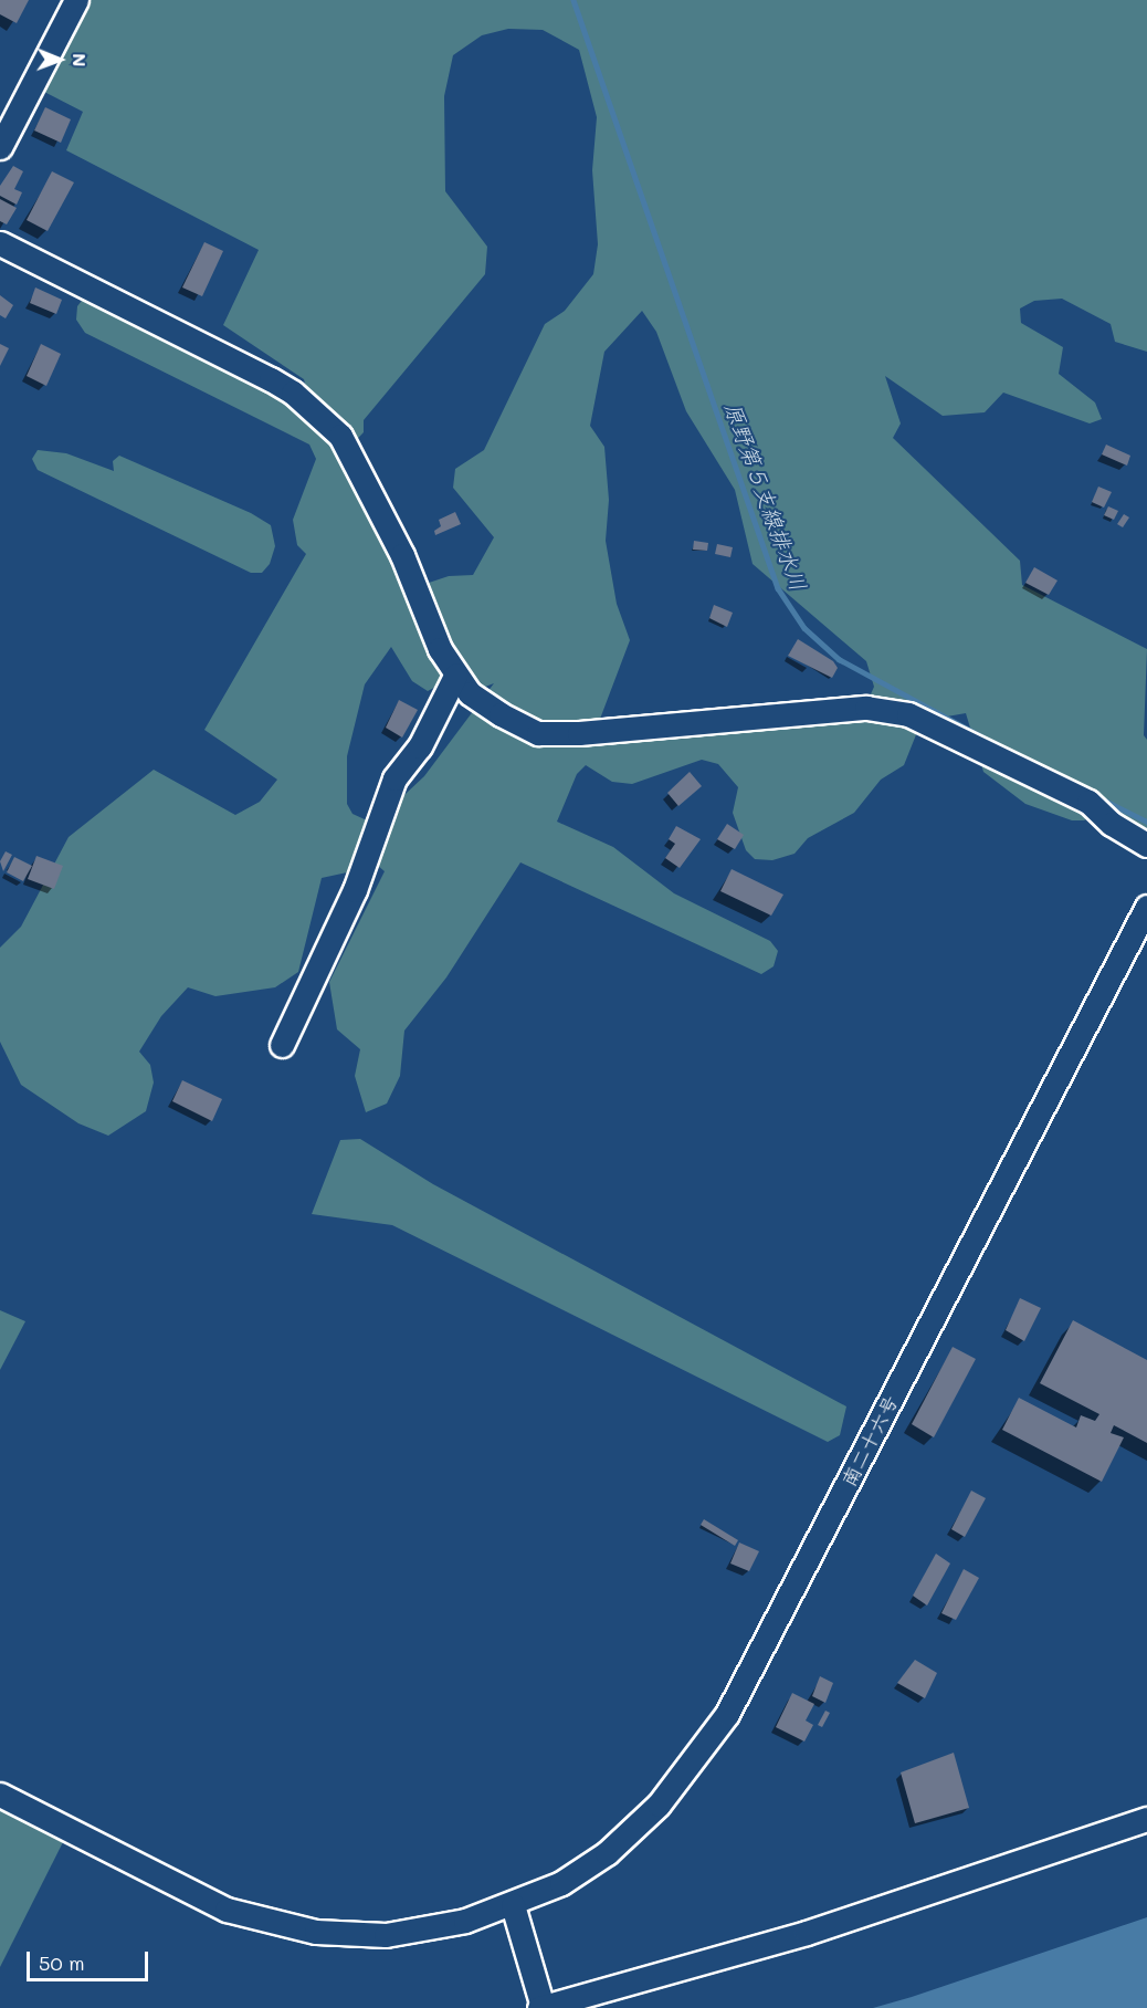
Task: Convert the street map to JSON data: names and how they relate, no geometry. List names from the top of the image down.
{
  "streets": {
    "street": ["南二十六号"]
  },
  "water": ["原野第５支線排水川"],
  "scale_bar": "50 m",
  "north": "right"
}
